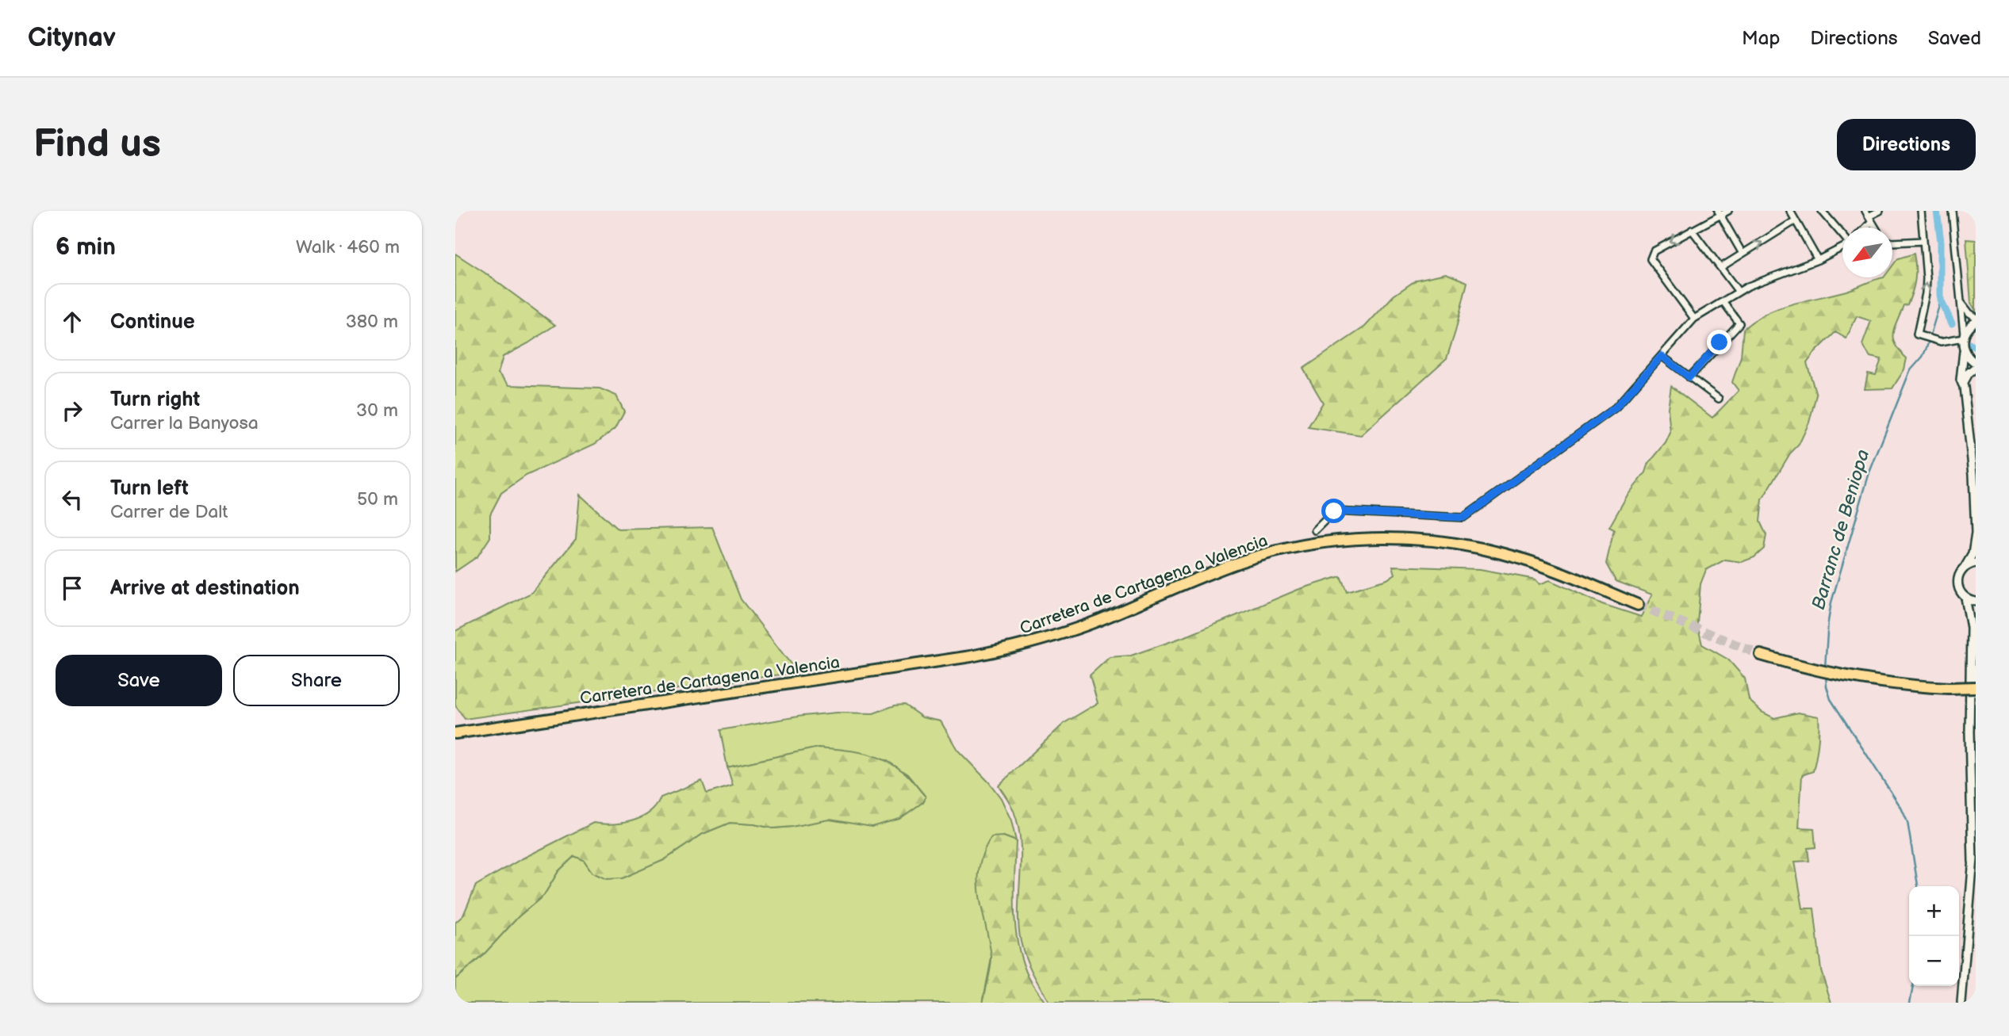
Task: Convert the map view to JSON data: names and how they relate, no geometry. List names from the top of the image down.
{
  "streets": {
    "highway": ["Carretera de Cartagena a Valencia"]
  },
  "water": ["Barranc de Beniopa"],
  "north": "bottom left",
  "page": {
    "header": "Citynav",
    "nav": ["Map", "Directions", "Saved"],
    "buttons": [
      "Directions",
      ["Save", "Share"]
    ],
    "title": "Find us",
    "heading": ["6 min", "Walk · 460 m"],
    "list": [
      ["Continue", "380 m"],
      ["Turn right", "Carrer la Banyosa", "30 m"],
      ["Turn left", "Carrer de Dalt", "50 m"],
      "Arrive at destination"
    ],
    "map_buttons": ["+", "−"]
  }
}
